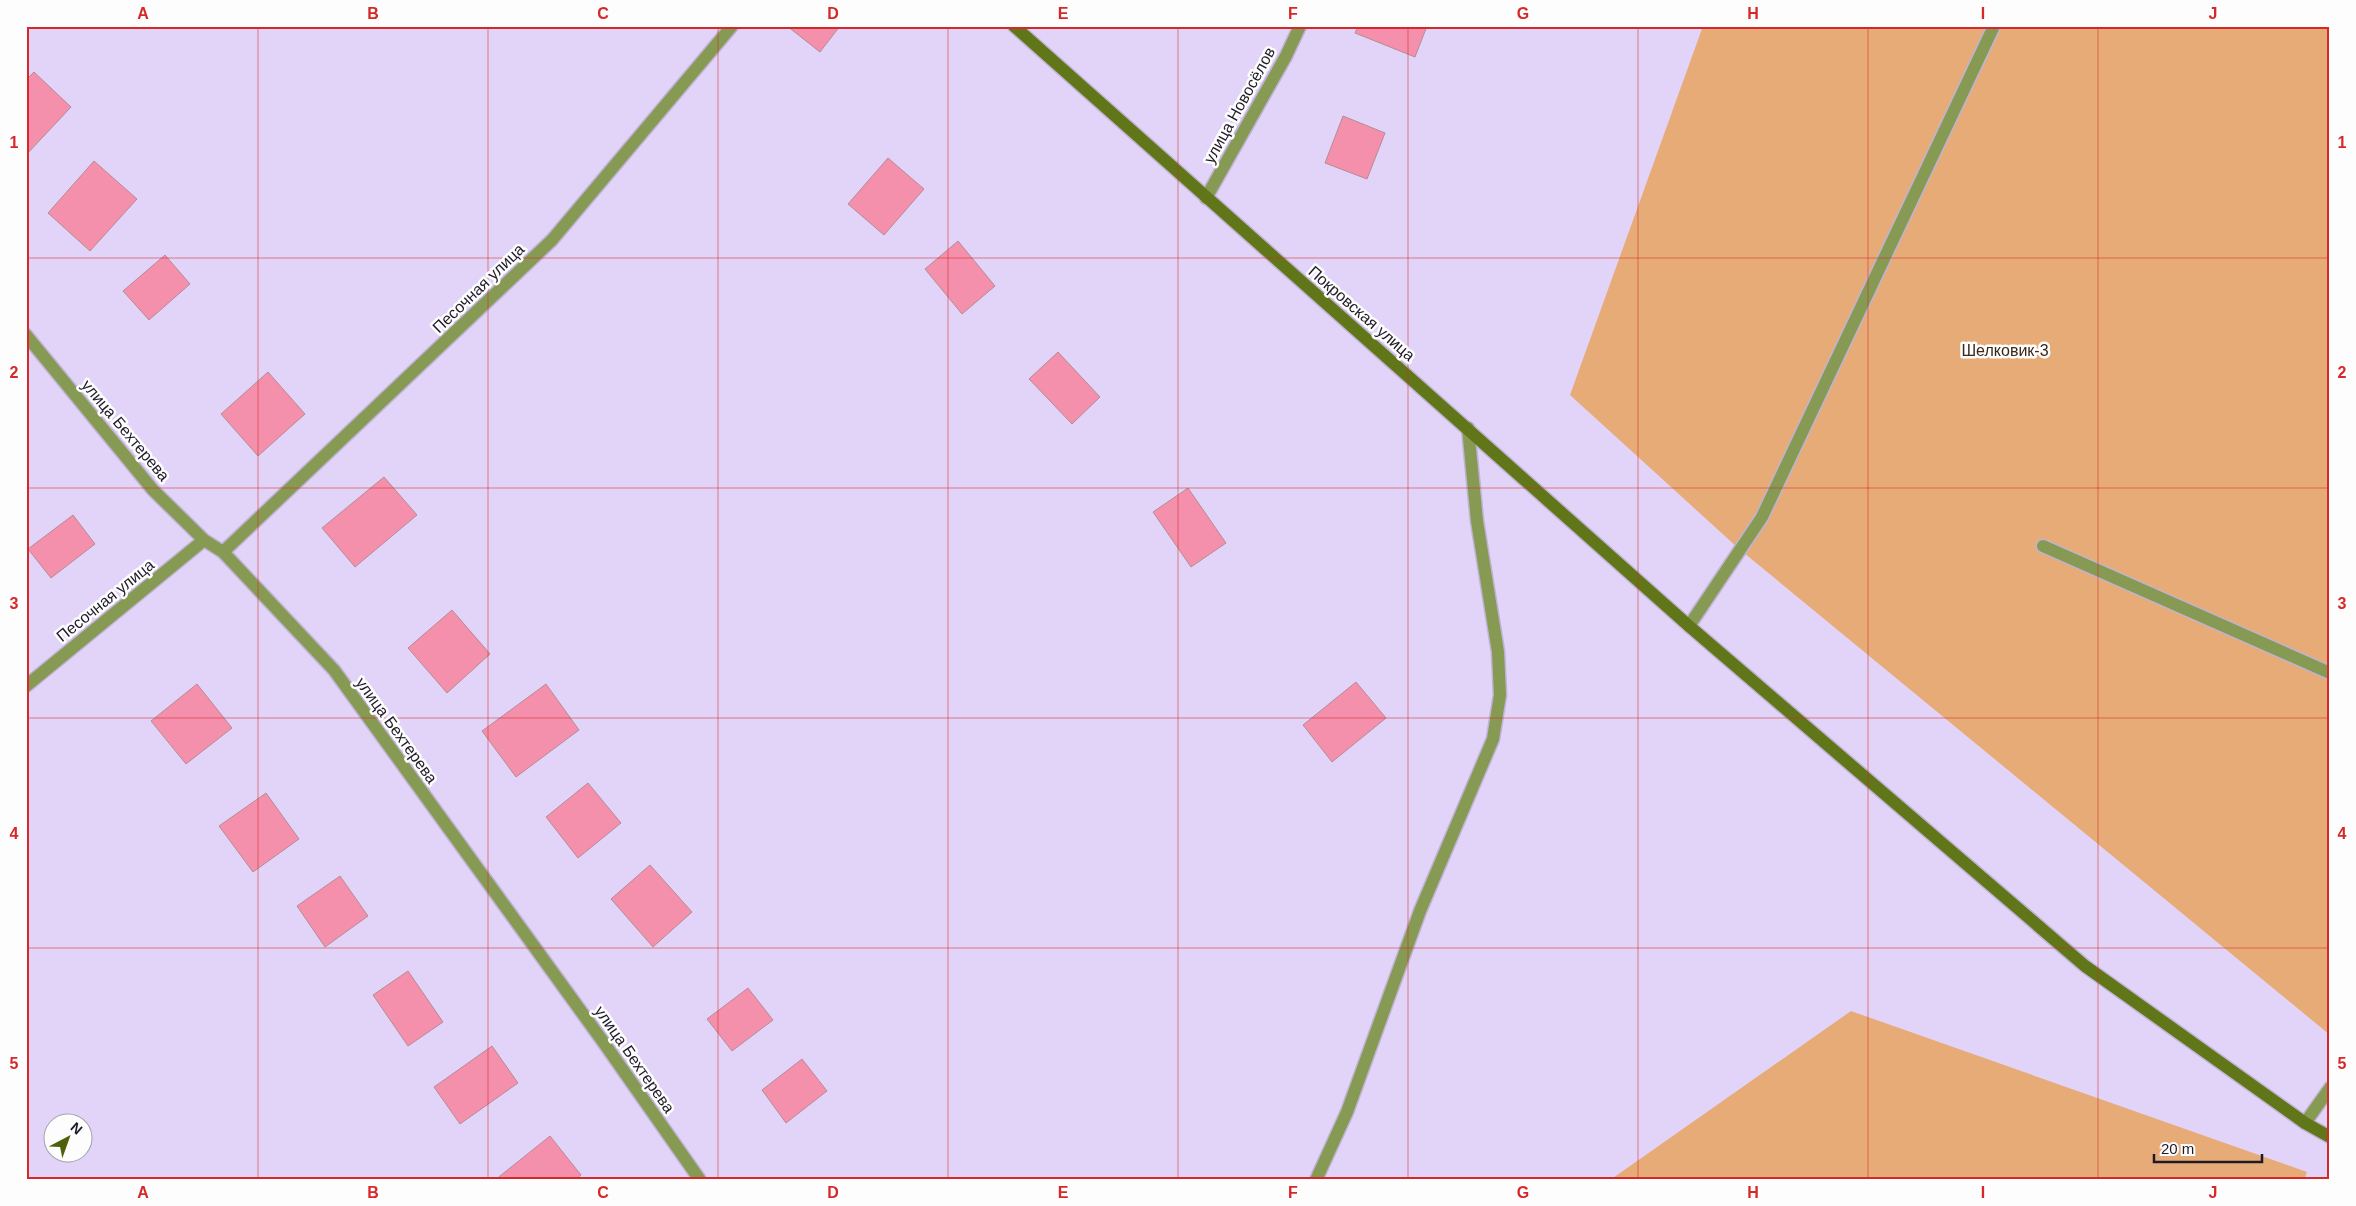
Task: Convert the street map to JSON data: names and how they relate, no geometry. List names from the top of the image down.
{
  "streets": {
    "street": [
      "улица Новосёлов",
      "Песочная улица",
      "Покровская улица",
      "улица Бехтерева"
    ]
  },
  "crossings": [
    ["улица Новосёлов", "Покровская улица"],
    ["Песочная улица", "улица Бехтерева"]
  ],
  "parks": ["Шелковик-3"],
  "scale_bar": "20 m",
  "north": "top right",
  "grid": {
    "columns": [
      "A",
      "B",
      "C",
      "D",
      "E",
      "F",
      "G",
      "H",
      "I",
      "J"
    ],
    "rows": [
      "1",
      "2",
      "3",
      "4",
      "5"
    ]
  }
}
